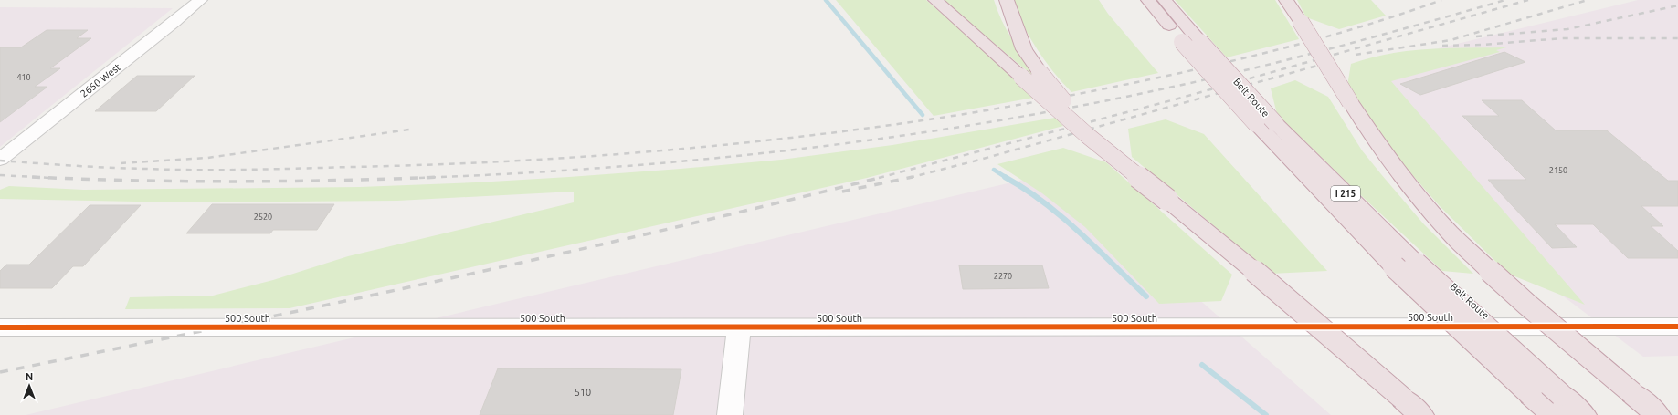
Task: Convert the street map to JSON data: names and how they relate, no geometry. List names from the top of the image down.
{
  "streets": {
    "highway": ["Belt Route", "I 215"],
    "street": ["2650 West", "500 South"]
  },
  "house_numbers": [
    "410",
    "2150",
    "2520",
    "2270",
    "510"
  ],
  "north": "top"
}
